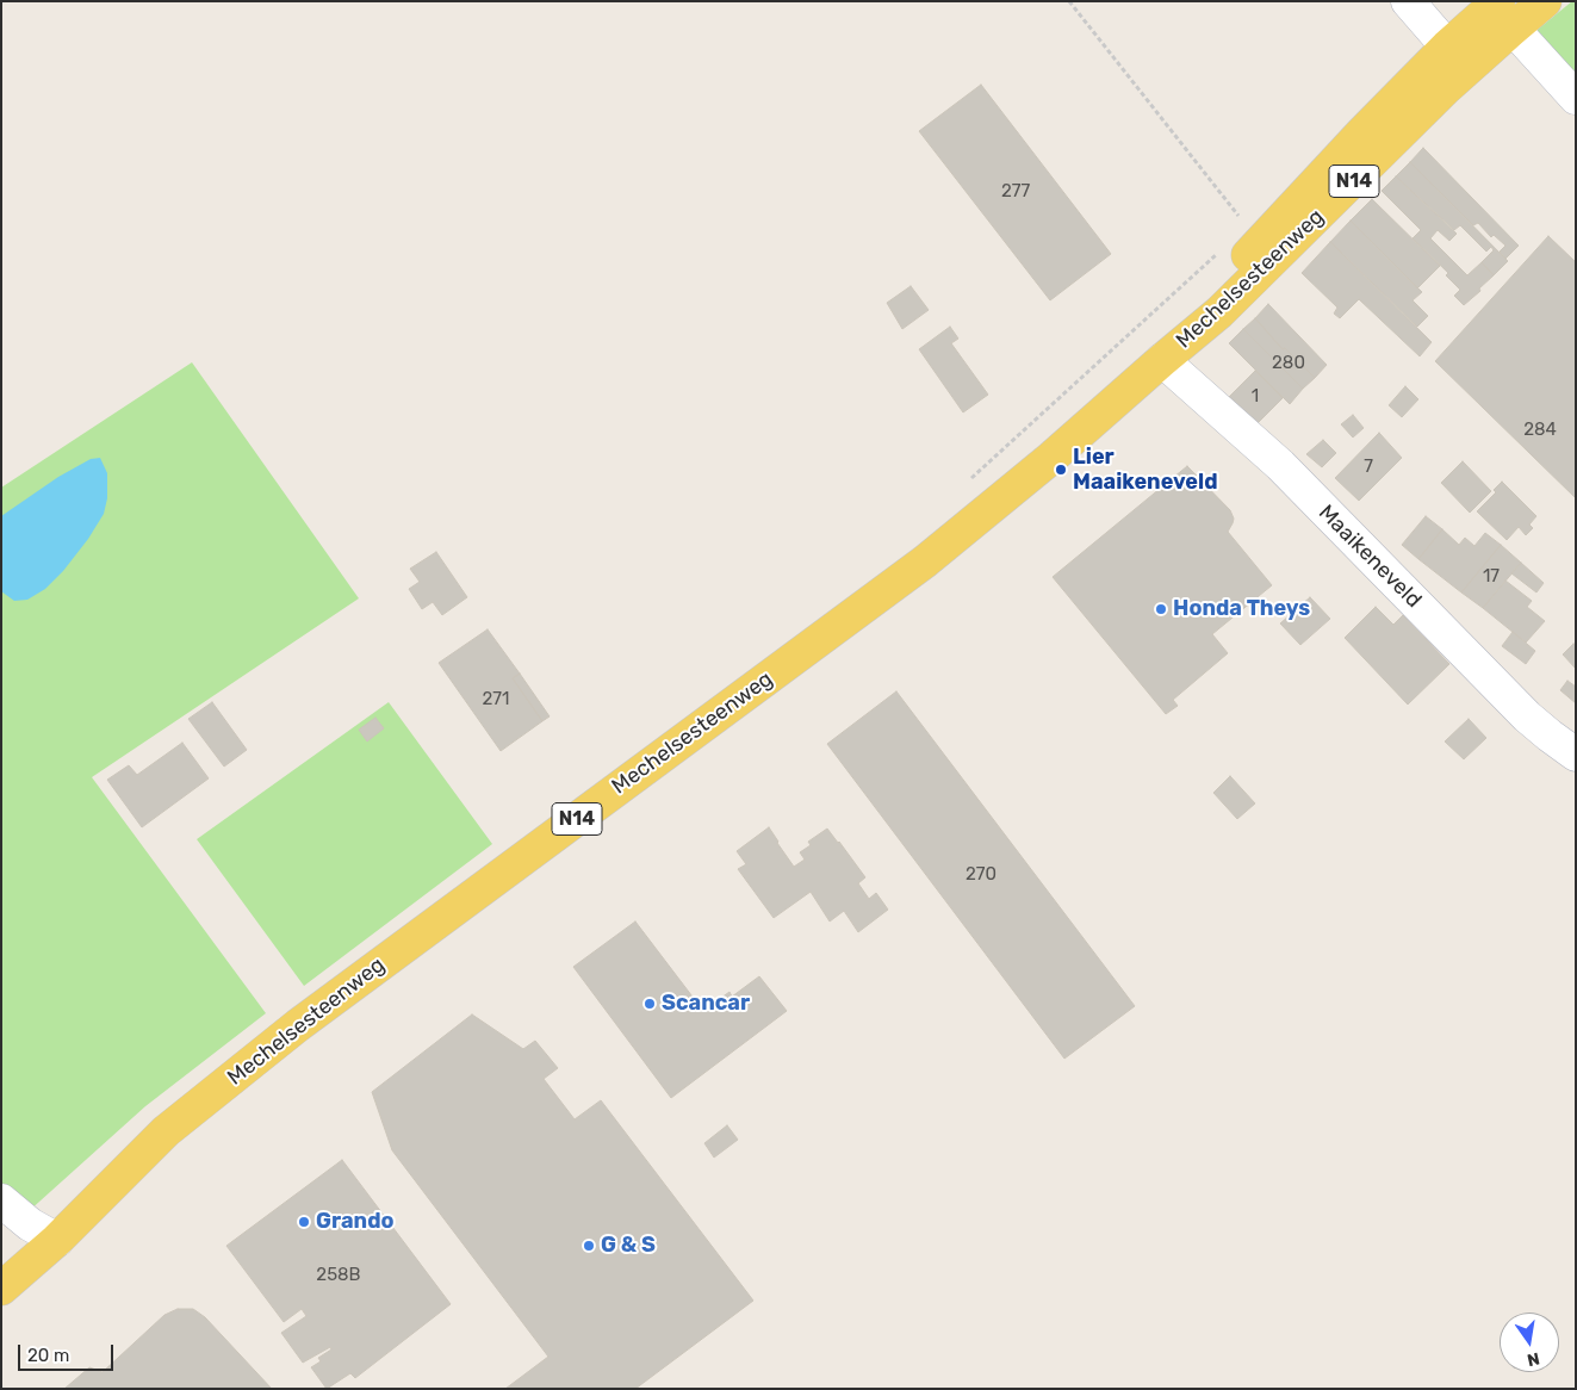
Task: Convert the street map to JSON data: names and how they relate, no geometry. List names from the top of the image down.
{
  "streets": {
    "main road": ["N14", "Mechelsesteenweg"],
    "street": ["Maaikeneveld"]
  },
  "crossings": [
    ["Mechelsesteenweg", "Maaikeneveld"]
  ],
  "places": [
    "Lier Maaikeneveld",
    "Honda Theys",
    "Scancar",
    "Grando",
    "G & S"
  ],
  "house_numbers": [
    "277",
    "280",
    "1",
    "284",
    "7",
    "17",
    "271",
    "270",
    "258B"
  ],
  "scale_bar": "20 m",
  "north": "bottom"
}
